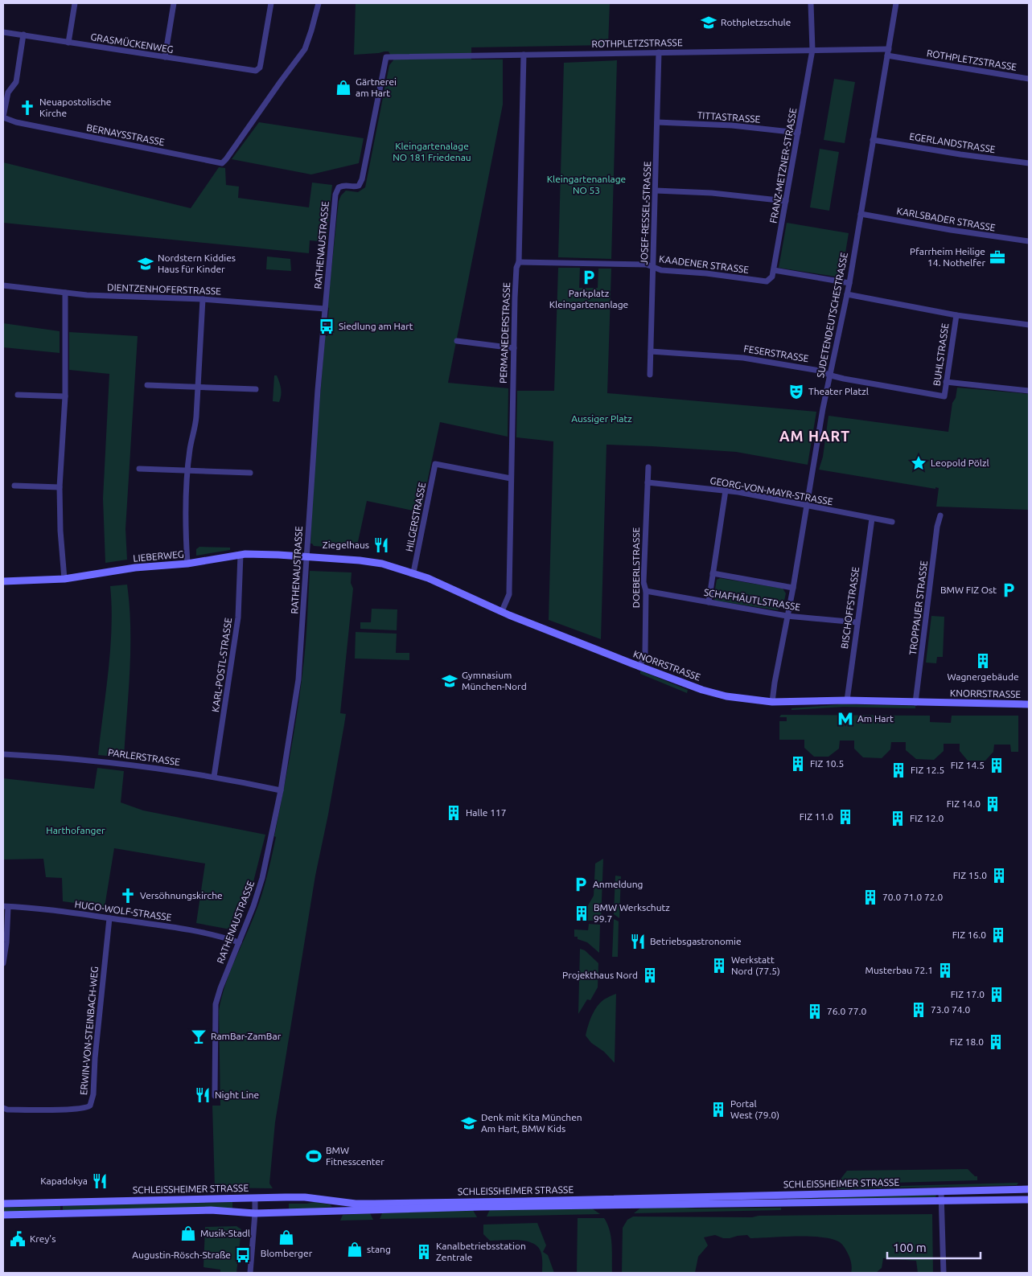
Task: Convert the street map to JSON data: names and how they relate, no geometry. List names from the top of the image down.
{
  "streets": {
    "main road": ["LIEBERWEG", "KNORRSTRASSE", "SCHLEISSHEIMER STRASSE"],
    "street": [
      "GRASMÜCKENWEG",
      "ROTHPLETZSTRASSE",
      "TITTASTRASSE",
      "BERNAYSSTRASSE",
      "EGERLANDSTRASSE",
      "FRANZ-METZNER-STRASSE",
      "JOSEF-RESSEL-STRASSE",
      "KARLSBADER STRASSE",
      "RATHENAUSTRASSE",
      "KAADENER STRASSE",
      "DIENTZENHOFERSTRASSE",
      "SUDETENDEUTSCHESTRASSE",
      "PERMANEDERSTRASSE",
      "FESERSTRASSE",
      "BUHLSTRASSE",
      "GEORG-VON-MAYR-STRASSE",
      "HILGERSTRASSE",
      "DOEBERLSTRASSE",
      "SCHAFHÄUTLSTRASSE",
      "BISCHOFFSTRASSE",
      "TROPPAUER STRASSE",
      "KARL-POSTL-STRASSE",
      "PARLERSTRASSE",
      "HUGO-WOLF-STRASSE",
      "ERWIN-VON-STEINBACH-WEG"
    ]
  },
  "crossings": [
    ["ROTHPLETZSTRASSE", "FRANZ-METZNER-STRASSE"],
    ["ROTHPLETZSTRASSE", "JOSEF-RESSEL-STRASSE"],
    ["ROTHPLETZSTRASSE", "RATHENAUSTRASSE"],
    ["ROTHPLETZSTRASSE", "SUDETENDEUTSCHESTRASSE"],
    ["ROTHPLETZSTRASSE", "PERMANEDERSTRASSE"],
    ["TITTASTRASSE", "FRANZ-METZNER-STRASSE"],
    ["TITTASTRASSE", "JOSEF-RESSEL-STRASSE"],
    ["EGERLANDSTRASSE", "SUDETENDEUTSCHESTRASSE"],
    ["FRANZ-METZNER-STRASSE", "KAADENER STRASSE"],
    ["JOSEF-RESSEL-STRASSE", "KAADENER STRASSE"],
    ["JOSEF-RESSEL-STRASSE", "FESERSTRASSE"],
    ["KARLSBADER STRASSE", "SUDETENDEUTSCHESTRASSE"],
    ["RATHENAUSTRASSE", "DIENTZENHOFERSTRASSE"],
    ["RATHENAUSTRASSE", "LIEBERWEG"],
    ["RATHENAUSTRASSE", "PARLERSTRASSE"],
    ["RATHENAUSTRASSE", "HUGO-WOLF-STRASSE"],
    ["KAADENER STRASSE", "PERMANEDERSTRASSE"],
    ["SUDETENDEUTSCHESTRASSE", "FESERSTRASSE"],
    ["SUDETENDEUTSCHESTRASSE", "GEORG-VON-MAYR-STRASSE"],
    ["SUDETENDEUTSCHESTRASSE", "SCHAFHÄUTLSTRASSE"],
    ["SUDETENDEUTSCHESTRASSE", "KNORRSTRASSE"],
    ["PERMANEDERSTRASSE", "HILGERSTRASSE"],
    ["PERMANEDERSTRASSE", "KNORRSTRASSE"],
    ["FESERSTRASSE", "BUHLSTRASSE"],
    ["GEORG-VON-MAYR-STRASSE", "DOEBERLSTRASSE"],
    ["GEORG-VON-MAYR-STRASSE", "BISCHOFFSTRASSE"],
    ["HILGERSTRASSE", "KNORRSTRASSE"],
    ["LIEBERWEG", "KARL-POSTL-STRASSE"],
    ["LIEBERWEG", "KNORRSTRASSE"],
    ["DOEBERLSTRASSE", "SCHAFHÄUTLSTRASSE"],
    ["DOEBERLSTRASSE", "KNORRSTRASSE"],
    ["SCHAFHÄUTLSTRASSE", "BISCHOFFSTRASSE"],
    ["BISCHOFFSTRASSE", "KNORRSTRASSE"],
    ["TROPPAUER STRASSE", "KNORRSTRASSE"],
    ["KARL-POSTL-STRASSE", "PARLERSTRASSE"],
    ["HUGO-WOLF-STRASSE", "ERWIN-VON-STEINBACH-WEG"]
  ],
  "districts": ["AM HART"],
  "parks": [
    "Kleingartenalage NO 181 Friedenau",
    "Kleingartenanlage NO 53",
    "Aussiger Platz",
    "Harthofanger"
  ],
  "places": {
    "school or university": [
      "Rothpletzschule",
      "Nordstern Kiddies Haus für Kinder",
      "Gymnasium München-Nord",
      "Denk mit Kita München Am Hart, BMW Kids"
    ],
    "shop": [
      "Gärtnerei am Hart",
      "Musik-Stadl",
      "Blomberger",
      "stang"
    ],
    "church": ["Neuapostolische Kirche", "Versöhnungskirche"],
    "office": ["Pfarrheim Heilige 14. Nothelfer"],
    "parking": ["Parkplatz Kleingartenanlage", "BMW FIZ Ost", "Anmeldung"],
    "bus stop": ["Siedlung am Hart", "Augustin-Rösch-Straße"],
    "theatre": ["Theater Platzl"],
    "place": ["Leopold Pölzl"],
    "restaurant": [
      "Ziegelhaus",
      "Betriebsgastronomie",
      "Night Line",
      "Kapadokya"
    ],
    "building": [
      "Wagnergebäude",
      "FIZ 10.5",
      "FIZ 14.5",
      "FIZ 12.5",
      "FIZ 14.0",
      "Halle 117",
      "FIZ 11.0",
      "FIZ 12.0",
      "FIZ 15.0",
      "70.0 71.0 72.0",
      "BMW Werkschutz 99.7",
      "FIZ 16.0",
      "Werkstatt Nord (77.5)",
      "Musterbau 72.1",
      "Projekthaus Nord",
      "FIZ 17.0",
      "73.0 74.0",
      "76.0 77.0",
      "FIZ 18.0",
      "Portal West (79.0)",
      "Kanalbetriebsstation Zentrale"
    ],
    "metro station": ["Am Hart"],
    "bar": ["RamBar-ZamBar"],
    "sports": ["BMW Fitnesscenter"],
    "public building": ["Krey's"]
  },
  "scale_bar": "100 m"
}
